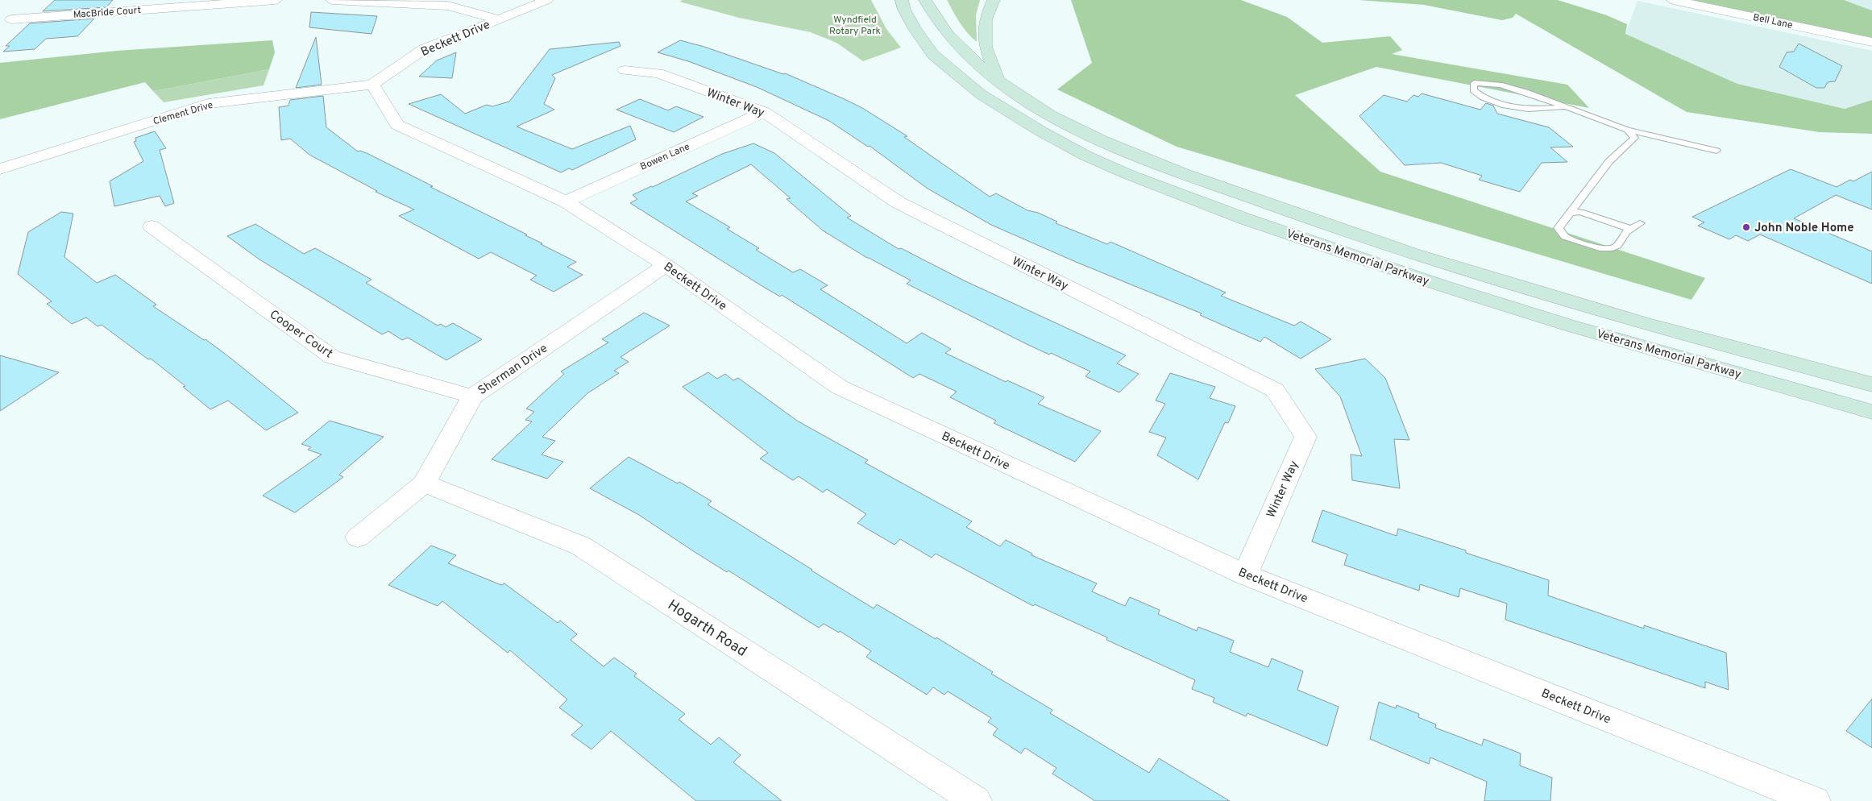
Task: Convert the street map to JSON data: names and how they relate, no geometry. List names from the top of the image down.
{
  "streets": {
    "main road": ["Veterans Memorial Parkway"],
    "street": [
      "MacBride Court",
      "Bell Lane",
      "Beckett Drive",
      "Winter Way",
      "Clement Drive",
      "Bowen Lane",
      "Cooper Court",
      "Sherman Drive",
      "Hogarth Road"
    ]
  },
  "crossings": [
    ["Beckett Drive", "Winter Way"],
    ["Beckett Drive", "Clement Drive"],
    ["Beckett Drive", "Bowen Lane"],
    ["Beckett Drive", "Sherman Drive"],
    ["Winter Way", "Bowen Lane"],
    ["Cooper Court", "Sherman Drive"],
    ["Sherman Drive", "Hogarth Road"]
  ],
  "parks": ["Wyndfield Rotary Park"],
  "places": ["John Noble Home"]
}
